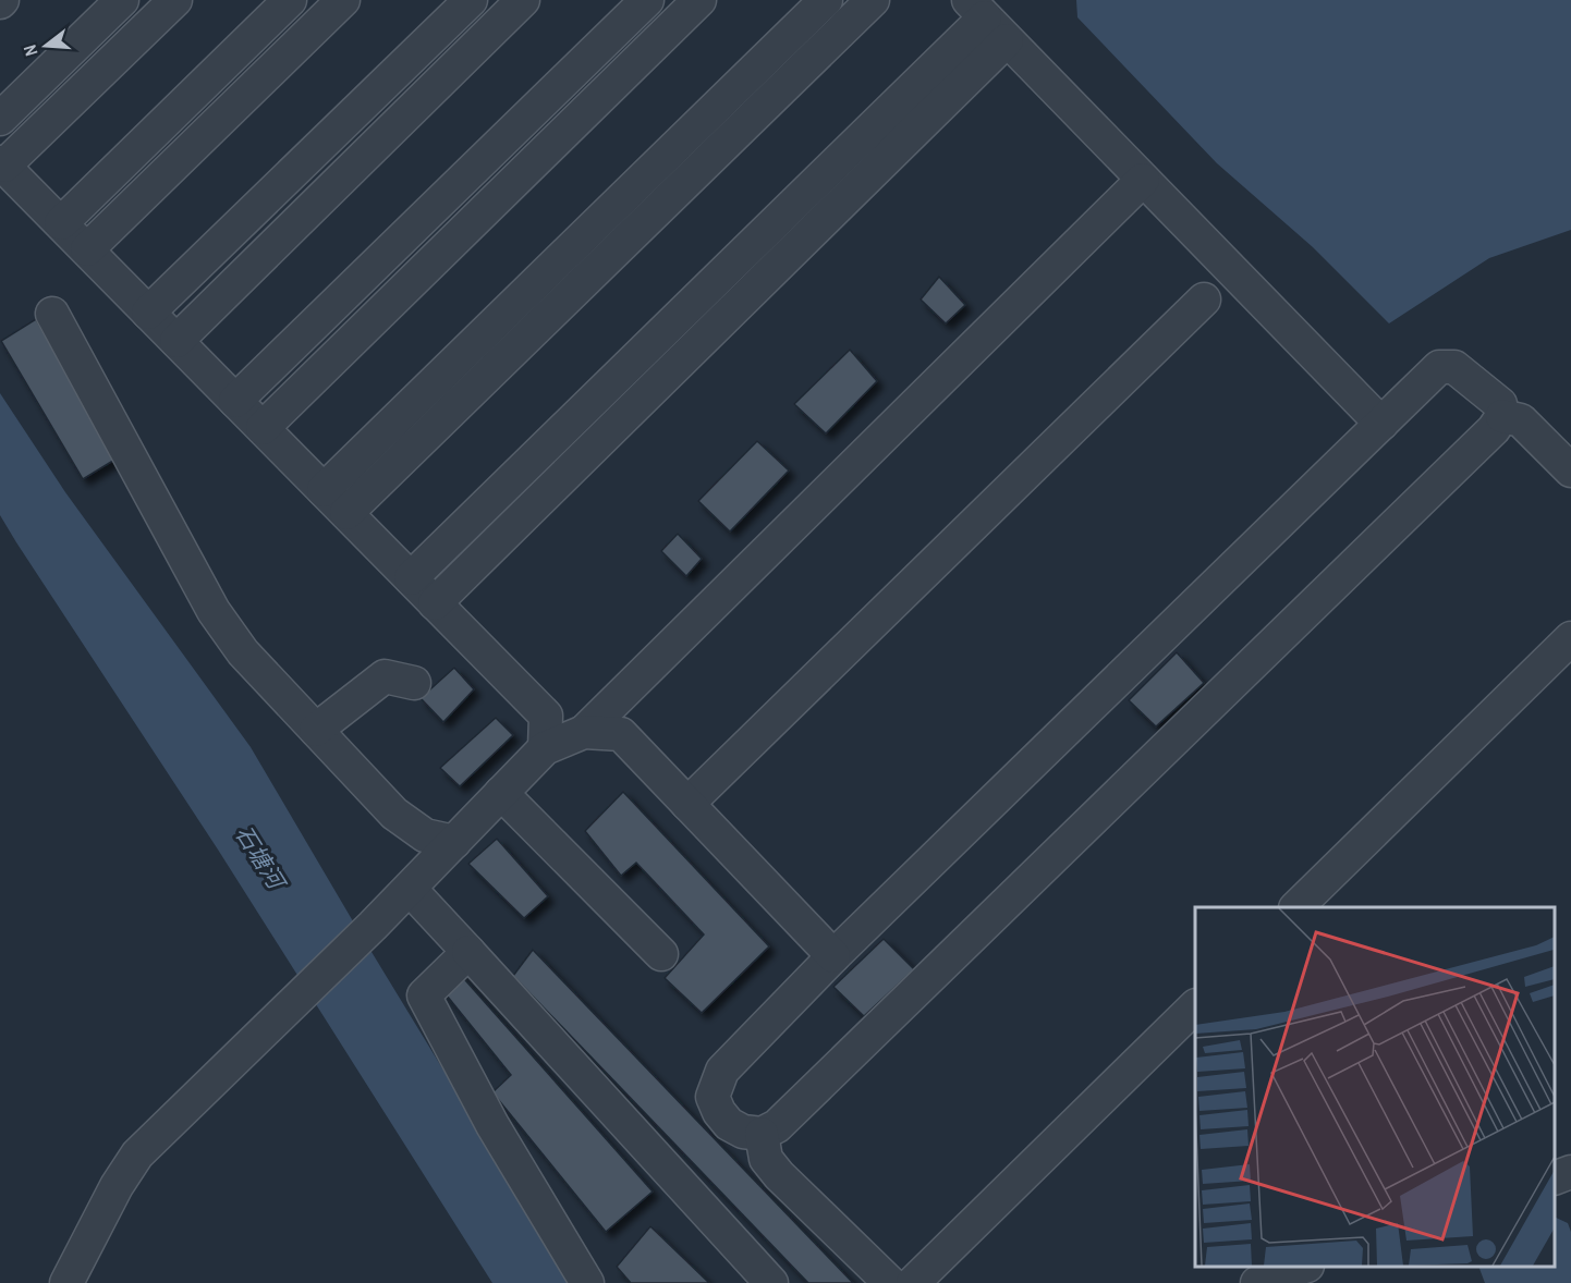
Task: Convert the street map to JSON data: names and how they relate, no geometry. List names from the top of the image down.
{
  "water": ["石塘河"],
  "north": "left"
}
